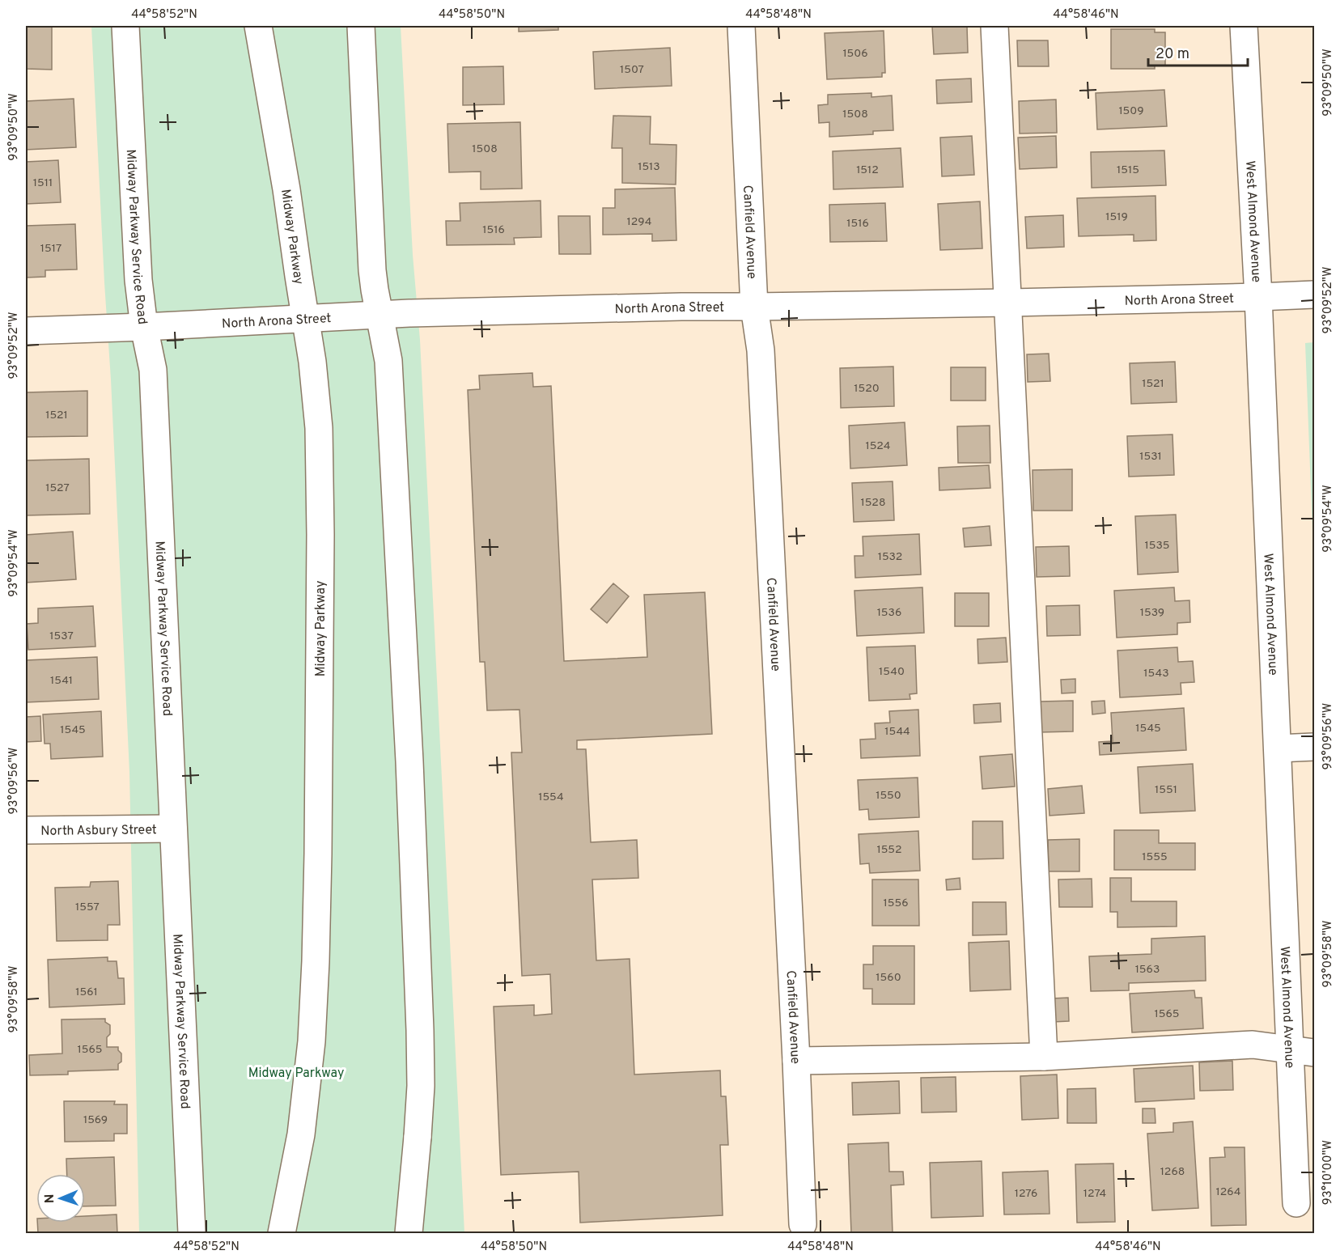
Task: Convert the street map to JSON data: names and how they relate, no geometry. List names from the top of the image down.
{
  "streets": {
    "street": [
      "West Almond Avenue",
      "Canfield Avenue",
      "Midway Parkway Service Road",
      "Midway Parkway",
      "North Arona Street",
      "North Asbury Street"
    ]
  },
  "crossings": [
    ["West Almond Avenue", "North Arona Street"],
    ["Canfield Avenue", "North Arona Street"],
    ["Midway Parkway Service Road", "North Arona Street"],
    ["Midway Parkway Service Road", "North Asbury Street"],
    ["Midway Parkway", "North Arona Street"]
  ],
  "parks": ["Midway Parkway"],
  "house_numbers": [
    "1506",
    "1507",
    "1509",
    "1508",
    "1508",
    "1513",
    "1512",
    "1515",
    "1511",
    "1519",
    "1294",
    "1516",
    "1516",
    "1517",
    "1521",
    "1520",
    "1521",
    "1524",
    "1531",
    "1527",
    "1528",
    "1535",
    "1532",
    "1536",
    "1539",
    "1537",
    "1540",
    "1543",
    "1541",
    "1545",
    "1545",
    "1544",
    "1551",
    "1550",
    "1554",
    "1552",
    "1555",
    "1556",
    "1557",
    "1563",
    "1560",
    "1561",
    "1565",
    "1565",
    "1569",
    "1268",
    "1264",
    "1276",
    "1274"
  ],
  "scale_bar": "20 m",
  "north": "left",
  "coordinates": [
    "44°58'52\"N",
    "44°58'50\"N",
    "44°58'48\"N",
    "44°58'46\"N",
    "93°09'50\"W",
    "93°09'52\"W",
    "93°09'54\"W",
    "93°09'56\"W",
    "93°09'58\"W",
    "93°10'00\"W"
  ]
}
